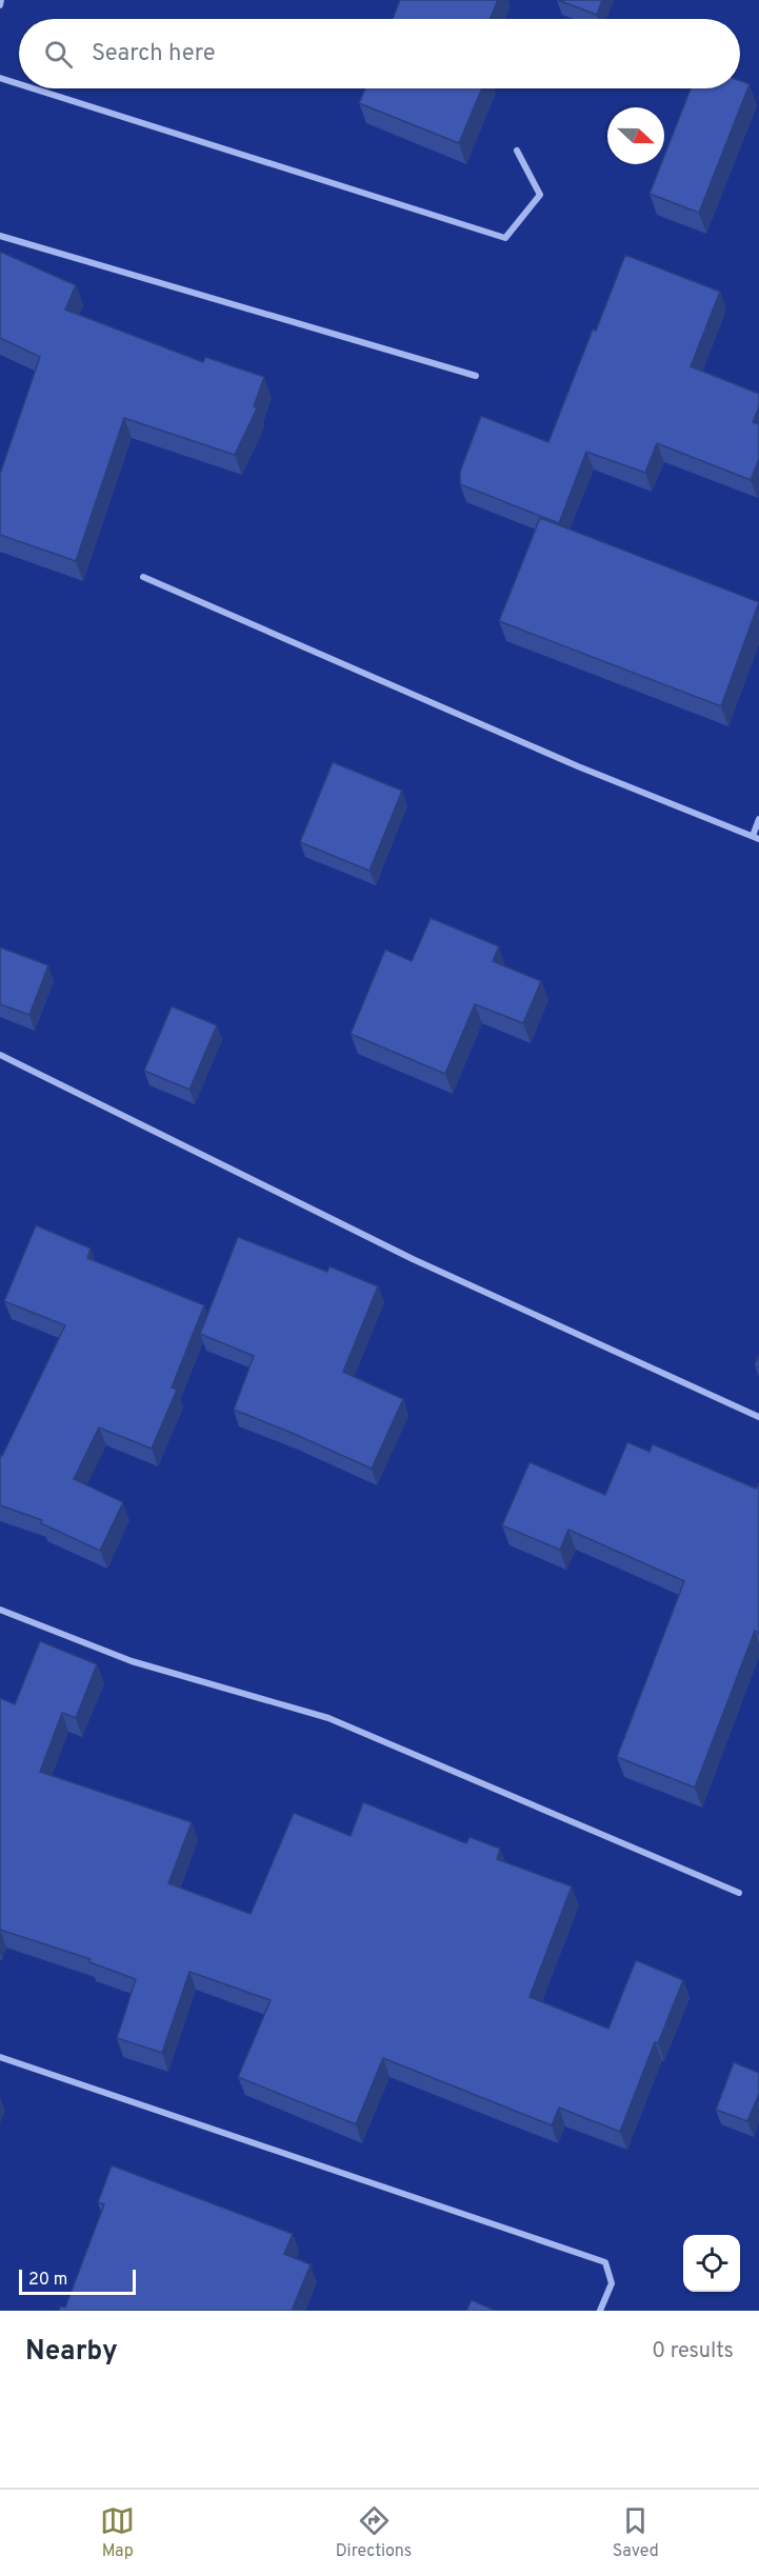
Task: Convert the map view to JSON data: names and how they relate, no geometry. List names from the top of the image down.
{
  "scale_bar": "20 m",
  "north": "right",
  "page": {
    "search": "Search here",
    "scale": "20 m",
    "heading": ["Nearby", "0 results"],
    "nav": ["Map", "Directions", "Saved"]
  }
}
